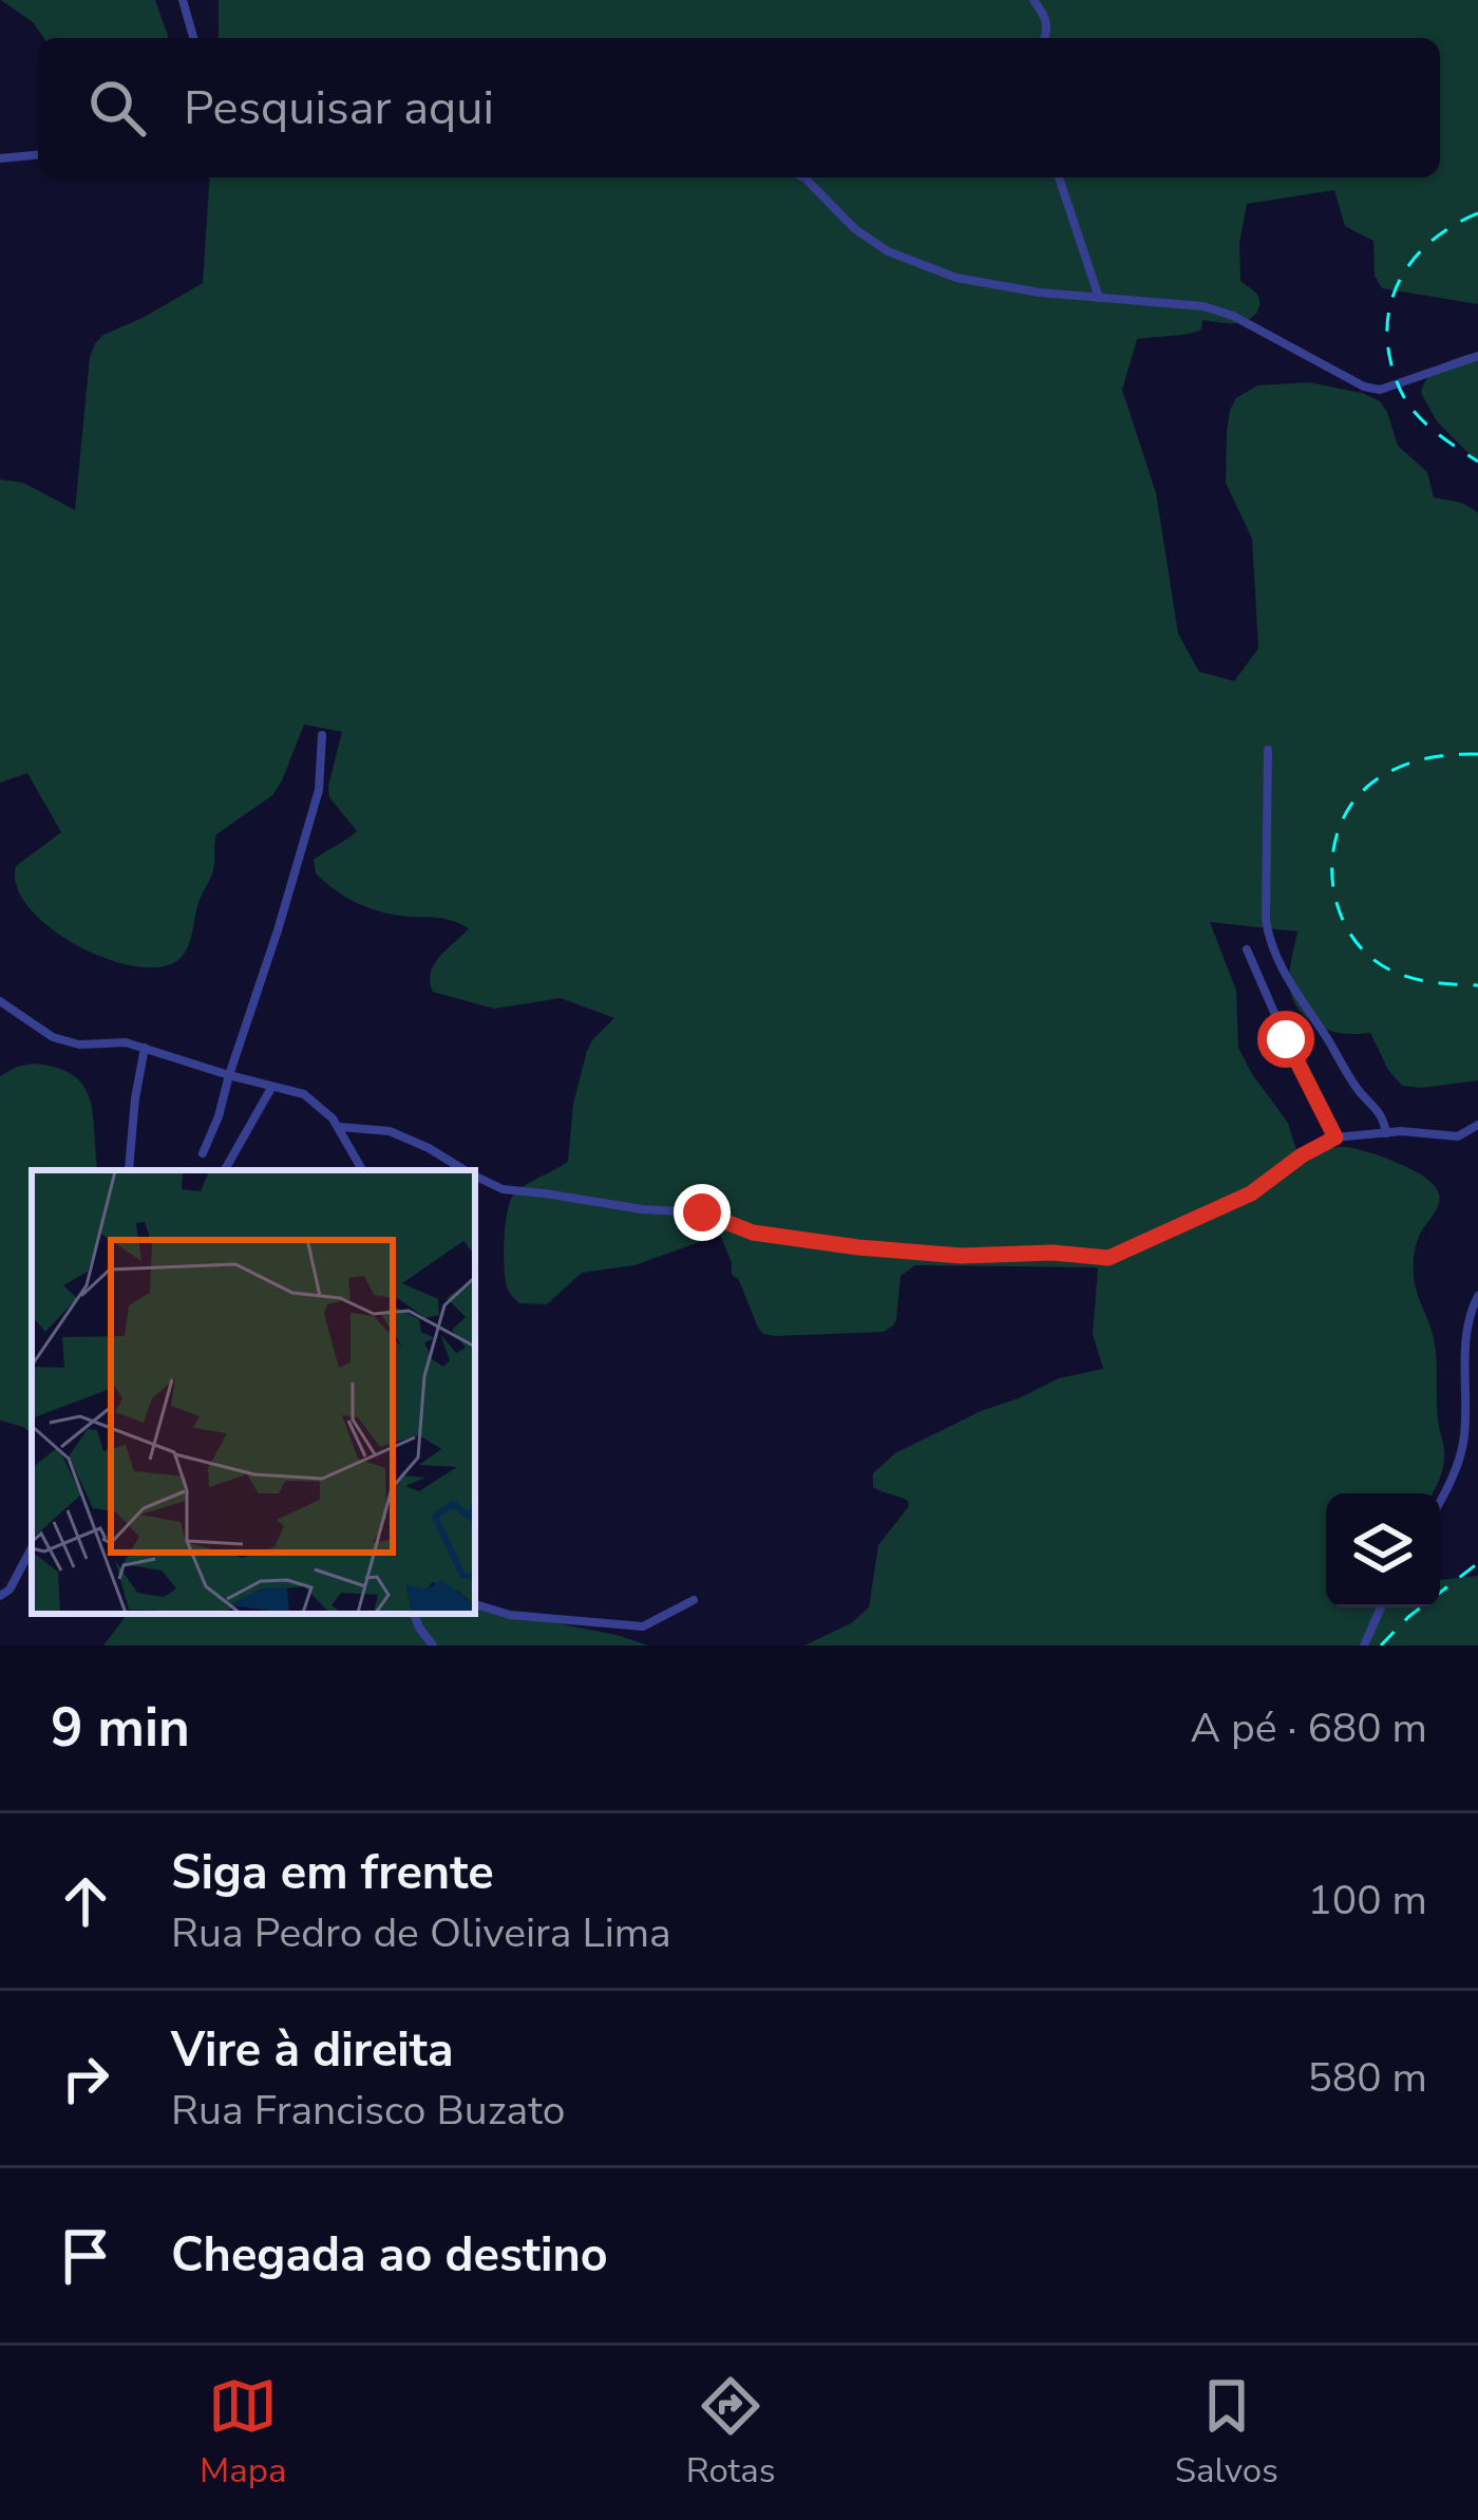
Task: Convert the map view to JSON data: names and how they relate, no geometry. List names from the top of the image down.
{
  "page": {
    "search": "Pesquisar aqui",
    "heading": ["9 min", "A pé · 680 m"],
    "list": [
      ["Siga em frente", "Rua Pedro de Oliveira Lima", "100 m"],
      ["Vire à direita", "Rua Francisco Buzato", "580 m"],
      "Chegada ao destino"
    ],
    "nav": ["Mapa", "Rotas", "Salvos"]
  }
}
